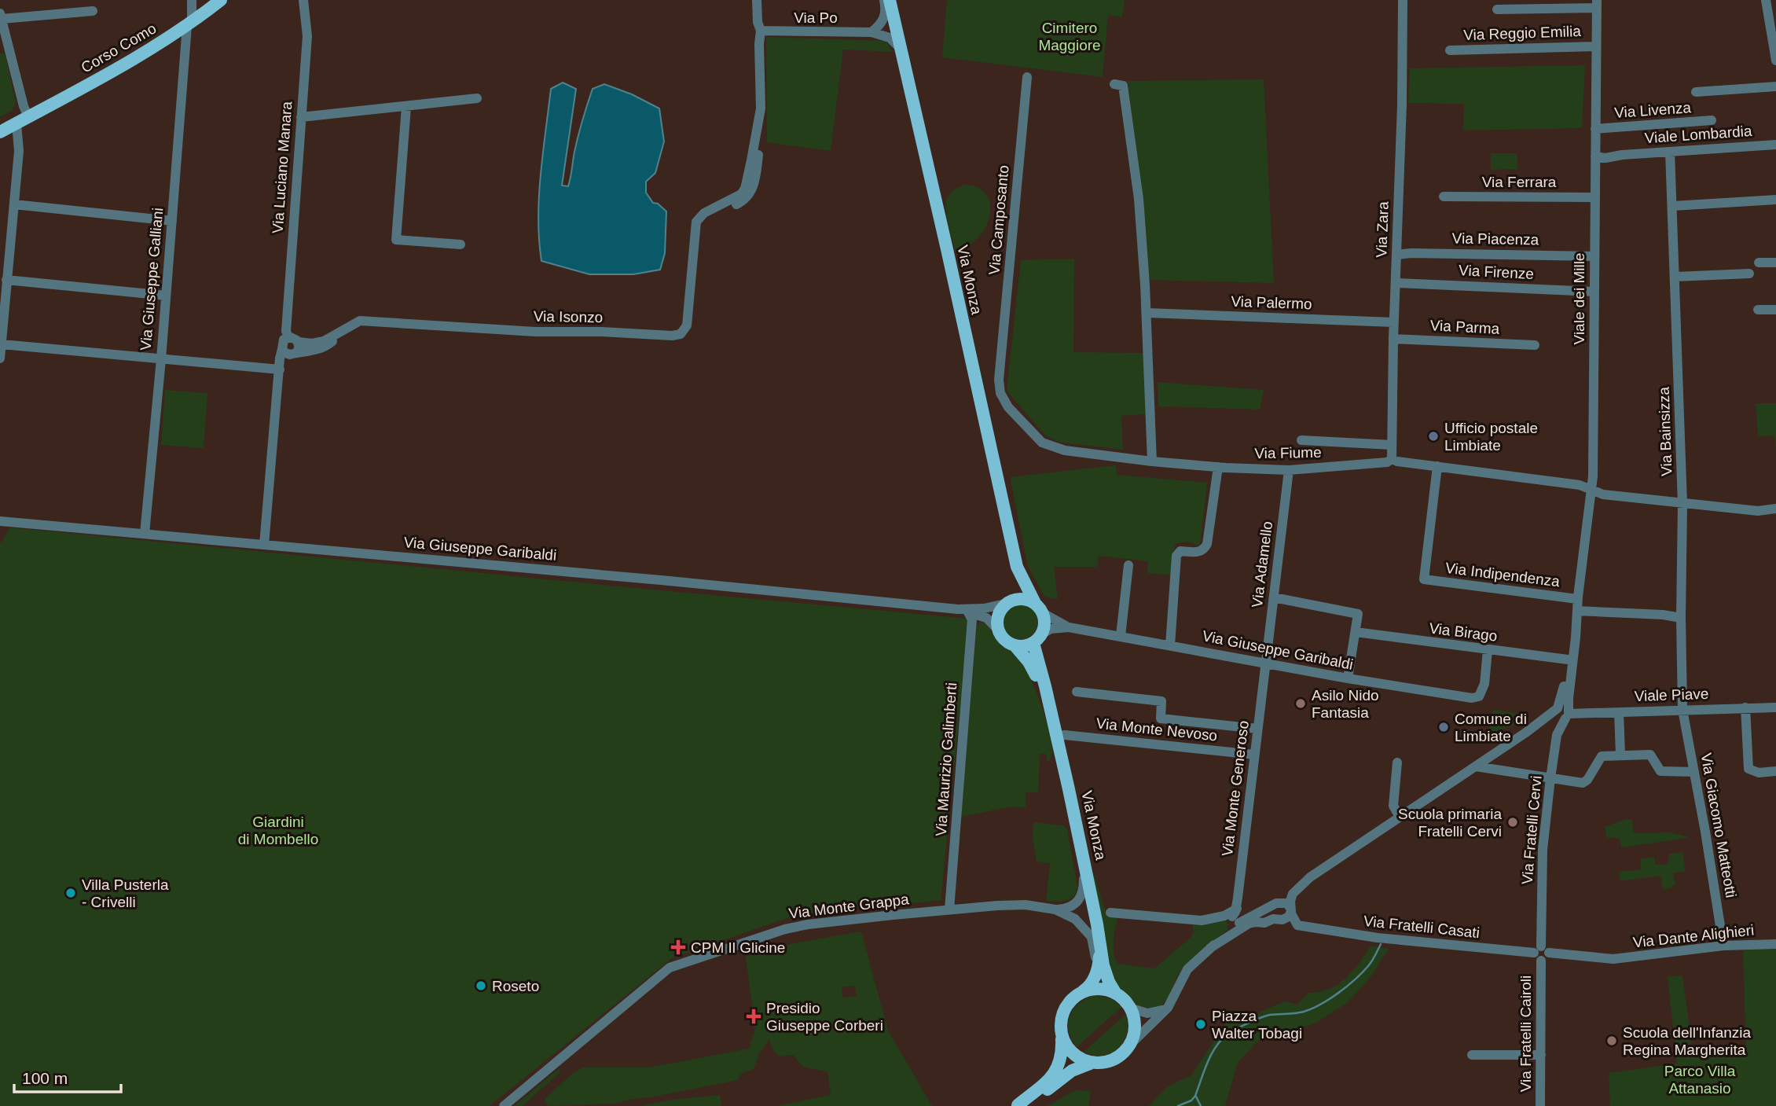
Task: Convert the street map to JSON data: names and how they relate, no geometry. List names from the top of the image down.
{
  "streets": {
    "main road": ["Corso Como", "Via Monza"],
    "street": [
      "Via Po",
      "Via Reggio Emilia",
      "Via Livenza",
      "Viale Lombardia",
      "Via Luciano Manara",
      "Via Ferrara",
      "Via Camposanto",
      "Via Zara",
      "Via Piacenza",
      "Via Firenze",
      "Via Giuseppe Galliani",
      "Viale dei Mille",
      "Via Palermo",
      "Via Isonzo",
      "Via Parma",
      "Via Bainsizza",
      "Via Fiume",
      "Via Giuseppe Garibaldi",
      "Via Adamello",
      "Via Indipendenza",
      "Via Birago",
      "Viale Piave",
      "Via Monte Nevoso",
      "Via Maurizio Galimberti",
      "Via Monte Generoso",
      "Via Giacomo Matteotti",
      "Via Fratelli Cervi",
      "Via Monte Grappa",
      "Via Fratelli Casati",
      "Via Dante Alighieri",
      "Via Fratelli Cairoli"
    ]
  },
  "crossings": [
    ["Via Po", "Via Monza"],
    ["Via Po", "Via Isonzo"],
    ["Via Reggio Emilia", "Viale dei Mille"],
    ["Corso Como", "Via Giuseppe Galliani"],
    ["Via Livenza", "Viale dei Mille"],
    ["Viale Lombardia", "Viale dei Mille"],
    ["Viale Lombardia", "Via Bainsizza"],
    ["Via Luciano Manara", "Via Isonzo"],
    ["Via Ferrara", "Viale dei Mille"],
    ["Via Camposanto", "Via Fiume"],
    ["Via Zara", "Via Piacenza"],
    ["Via Zara", "Via Firenze"],
    ["Via Zara", "Via Palermo"],
    ["Via Zara", "Via Parma"],
    ["Via Zara", "Via Fiume"],
    ["Via Piacenza", "Viale dei Mille"],
    ["Via Firenze", "Viale dei Mille"],
    ["Via Giuseppe Galliani", "Via Giuseppe Garibaldi"],
    ["Via Monza", "Via Giuseppe Garibaldi"],
    ["Via Monza", "Via Monte Nevoso"],
    ["Via Monza", "Via Monte Grappa"],
    ["Viale dei Mille", "Via Fiume"],
    ["Viale dei Mille", "Via Indipendenza"],
    ["Viale dei Mille", "Via Birago"],
    ["Viale dei Mille", "Viale Piave"],
    ["Viale dei Mille", "Via Fratelli Cervi"],
    ["Via Bainsizza", "Via Fiume"],
    ["Via Bainsizza", "Viale Piave"],
    ["Via Bainsizza", "Via Giacomo Matteotti"],
    ["Via Fiume", "Via Adamello"],
    ["Via Fiume", "Via Indipendenza"],
    ["Via Giuseppe Garibaldi", "Via Adamello"],
    ["Via Giuseppe Garibaldi", "Via Birago"],
    ["Via Giuseppe Garibaldi", "Via Maurizio Galimberti"],
    ["Via Giuseppe Garibaldi", "Via Monte Generoso"],
    ["Via Adamello", "Via Monte Generoso"],
    ["Viale Piave", "Via Giacomo Matteotti"],
    ["Viale Piave", "Via Fratelli Cervi"],
    ["Via Monte Nevoso", "Via Monte Generoso"],
    ["Via Maurizio Galimberti", "Via Monte Grappa"],
    ["Via Giacomo Matteotti", "Via Dante Alighieri"],
    ["Via Fratelli Cervi", "Via Fratelli Casati"],
    ["Via Fratelli Cervi", "Via Fratelli Cairoli"],
    ["Via Fratelli Casati", "Via Dante Alighieri"],
    ["Via Fratelli Casati", "Via Fratelli Cairoli"]
  ],
  "parks": ["Cimitero Maggiore", "Giardini di Mombello", "Parco Villa Attanasio"],
  "places": {
    "other": [
      "Ufficio postale Limbiate",
      "Asilo Nido Fantasia",
      "Comune di Limbiate",
      "Scuola primaria Fratelli Cervi",
      "Villa Pusterla - Crivelli",
      "Roseto",
      "Piazza Walter Tobagi",
      "Scuola dell'Infanzia Regina Margherita"
    ],
    "health": ["CPM Il Glicine", "Presidio Giuseppe Corberi"]
  },
  "scale_bar": "100 m"
}
